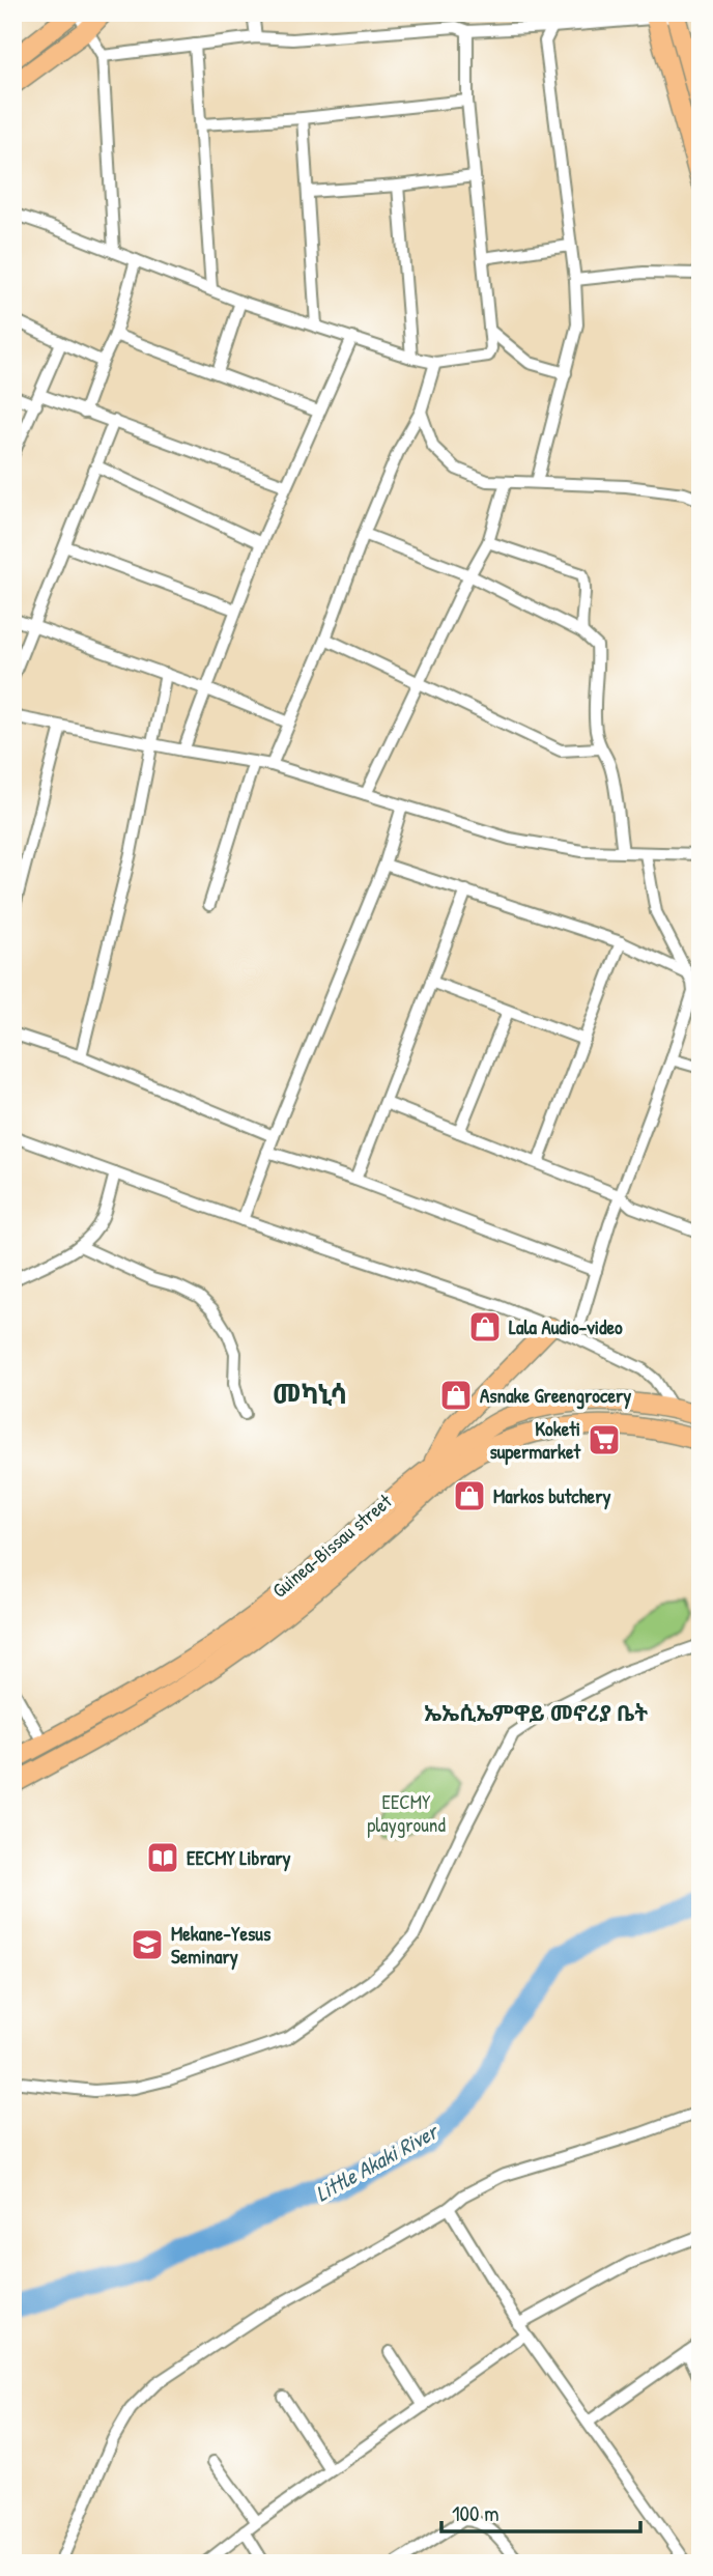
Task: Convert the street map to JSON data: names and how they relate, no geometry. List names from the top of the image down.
{
  "streets": {
    "main road": ["Guinea-Bissau street"]
  },
  "districts": ["መካኒሳ", "ኤኤሲኤምዋይ መኖሪያ ቤት"],
  "water": ["Little Akaki River"],
  "parks": ["EECMY playground"],
  "places": {
    "shop": ["Lala Audio-video", "Asnake Greengrocery", "Markos butchery"],
    "supermarket": ["Koketi supermarket"],
    "library": ["EECMY Library"],
    "school or university": ["Mekane-Yesus Seminary"]
  },
  "scale_bar": "100 m"
}
